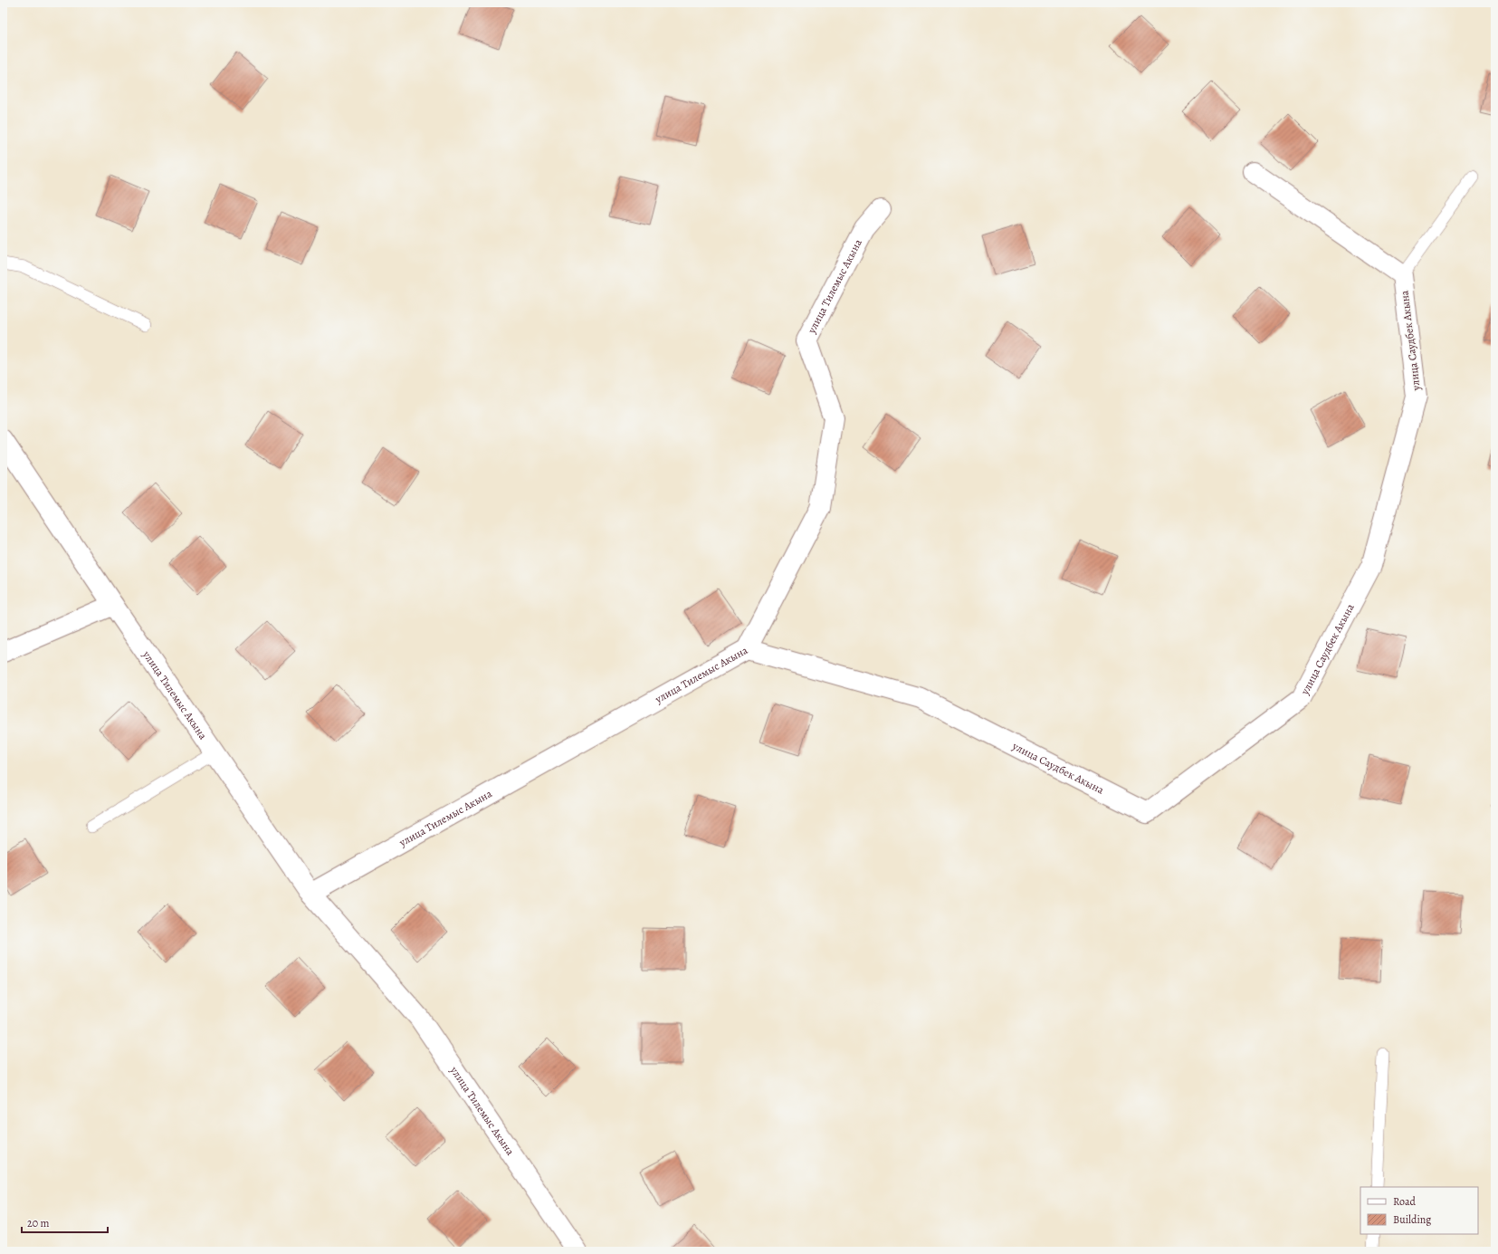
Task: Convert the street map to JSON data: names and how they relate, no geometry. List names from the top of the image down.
{
  "streets": {
    "street": ["улица Тилемыс Акына", "улица Саудбек Акына"]
  },
  "crossings": [
    ["улица Тилемыс Акына", "улица Саудбек Акына"]
  ],
  "legend": ["Road", "Building"],
  "scale_bar": "20 m"
}
